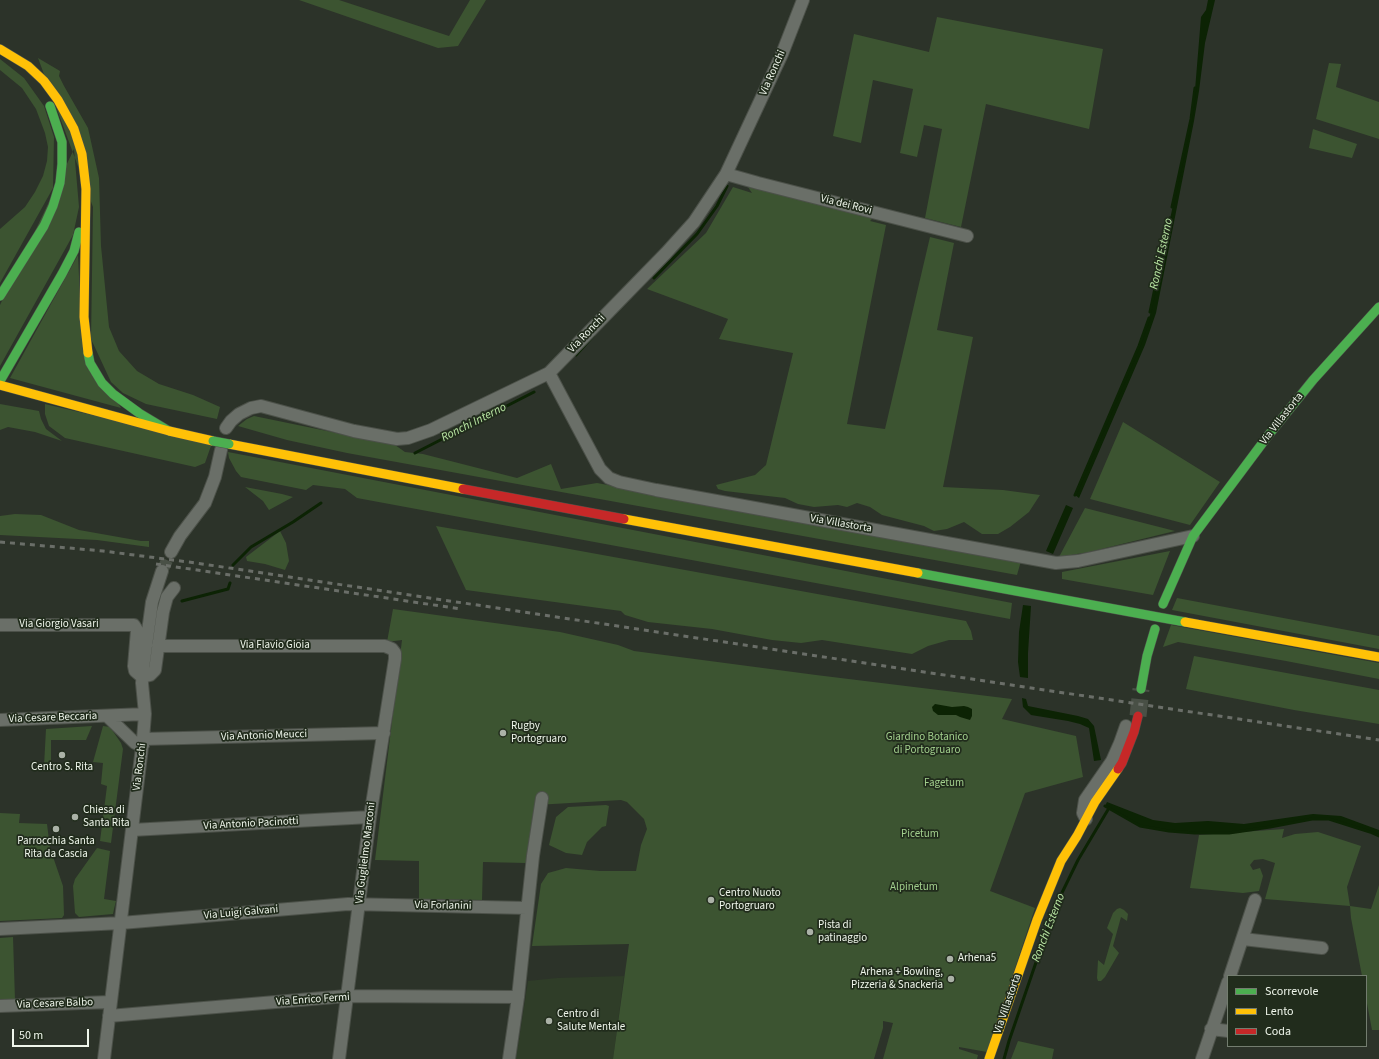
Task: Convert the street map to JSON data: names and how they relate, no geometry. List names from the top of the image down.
{
  "streets": {
    "main road": ["Via Villastorta"],
    "street": [
      "Via Ronchi",
      "Via dei Rovi",
      "Via Giorgio Vasari",
      "Via Flavio Gioia",
      "Via Cesare Beccaria",
      "Via Antonio Meucci",
      "Via Antonio Pacinotti",
      "Via Guglielmo Marconi",
      "Via Forlanini",
      "Via Luigi Galvani",
      "Via Enrico Fermi",
      "Via Cesare Balbo"
    ]
  },
  "crossings": [
    ["Via Ronchi", "Via dei Rovi"],
    ["Via Ronchi", "Via Villastorta"],
    ["Via Ronchi", "Via Giorgio Vasari"],
    ["Via Ronchi", "Via Cesare Beccaria"],
    ["Via Ronchi", "Via Antonio Meucci"],
    ["Via Ronchi", "Via Antonio Pacinotti"],
    ["Via Ronchi", "Via Luigi Galvani"],
    ["Via Ronchi", "Via Enrico Fermi"],
    ["Via Ronchi", "Via Cesare Balbo"],
    ["Via Flavio Gioia", "Via Guglielmo Marconi"],
    ["Via Cesare Beccaria", "Via Antonio Meucci"],
    ["Via Antonio Meucci", "Via Guglielmo Marconi"],
    ["Via Antonio Pacinotti", "Via Guglielmo Marconi"],
    ["Via Guglielmo Marconi", "Via Forlanini"],
    ["Via Guglielmo Marconi", "Via Luigi Galvani"],
    ["Via Guglielmo Marconi", "Via Enrico Fermi"],
    ["Via Forlanini", "Via Luigi Galvani"]
  ],
  "water": ["Ronchi Esterno", "Ronchi Interno"],
  "parks": [
    "Giardino Botanico di Portogruaro",
    "Fagetum",
    "Picetum",
    "Alpinetum"
  ],
  "places": [
    "Rugby Portogruaro",
    "Centro S. Rita",
    "Chiesa di Santa Rita",
    "Parrocchia Santa Rita da Cascia",
    "Centro Nuoto Portogruaro",
    "Pista di patinaggio",
    "Arhena5",
    "Arhena + Bowling, Pizzeria & Snackeria",
    "Centro di Salute Mentale"
  ],
  "legend": ["Scorrevole", "Lento", "Coda"],
  "scale_bar": "50 m"
}
